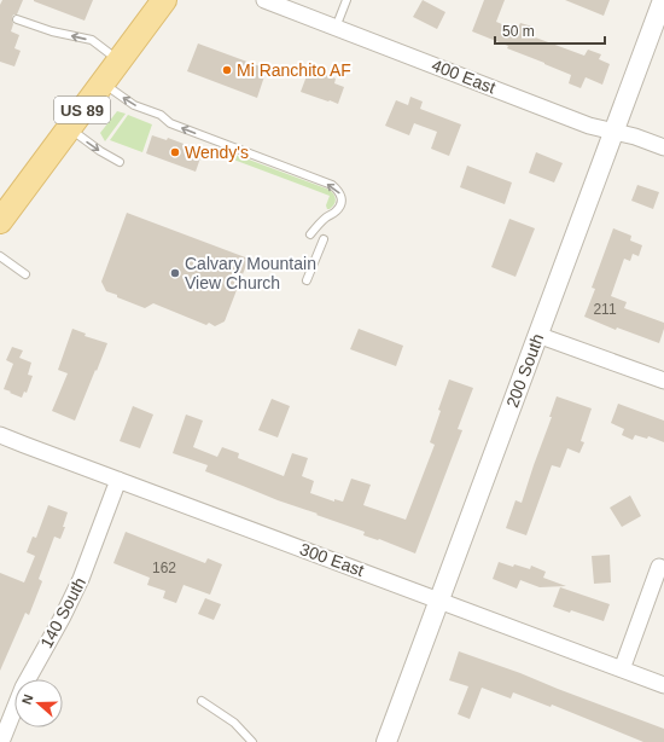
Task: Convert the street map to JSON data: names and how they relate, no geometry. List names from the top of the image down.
{
  "streets": {
    "main road": ["US 89"],
    "street": [
      "400 East",
      "200 South",
      "300 East",
      "140 South"
    ]
  },
  "crossings": [
    ["400 East", "200 South"],
    ["200 South", "300 East"],
    ["300 East", "140 South"]
  ],
  "places": ["Mi Ranchito AF", "Wendy's", "Calvary Mountain View Church"],
  "house_numbers": ["211", "162"],
  "scale_bar": "50 m",
  "north": "left"
}
